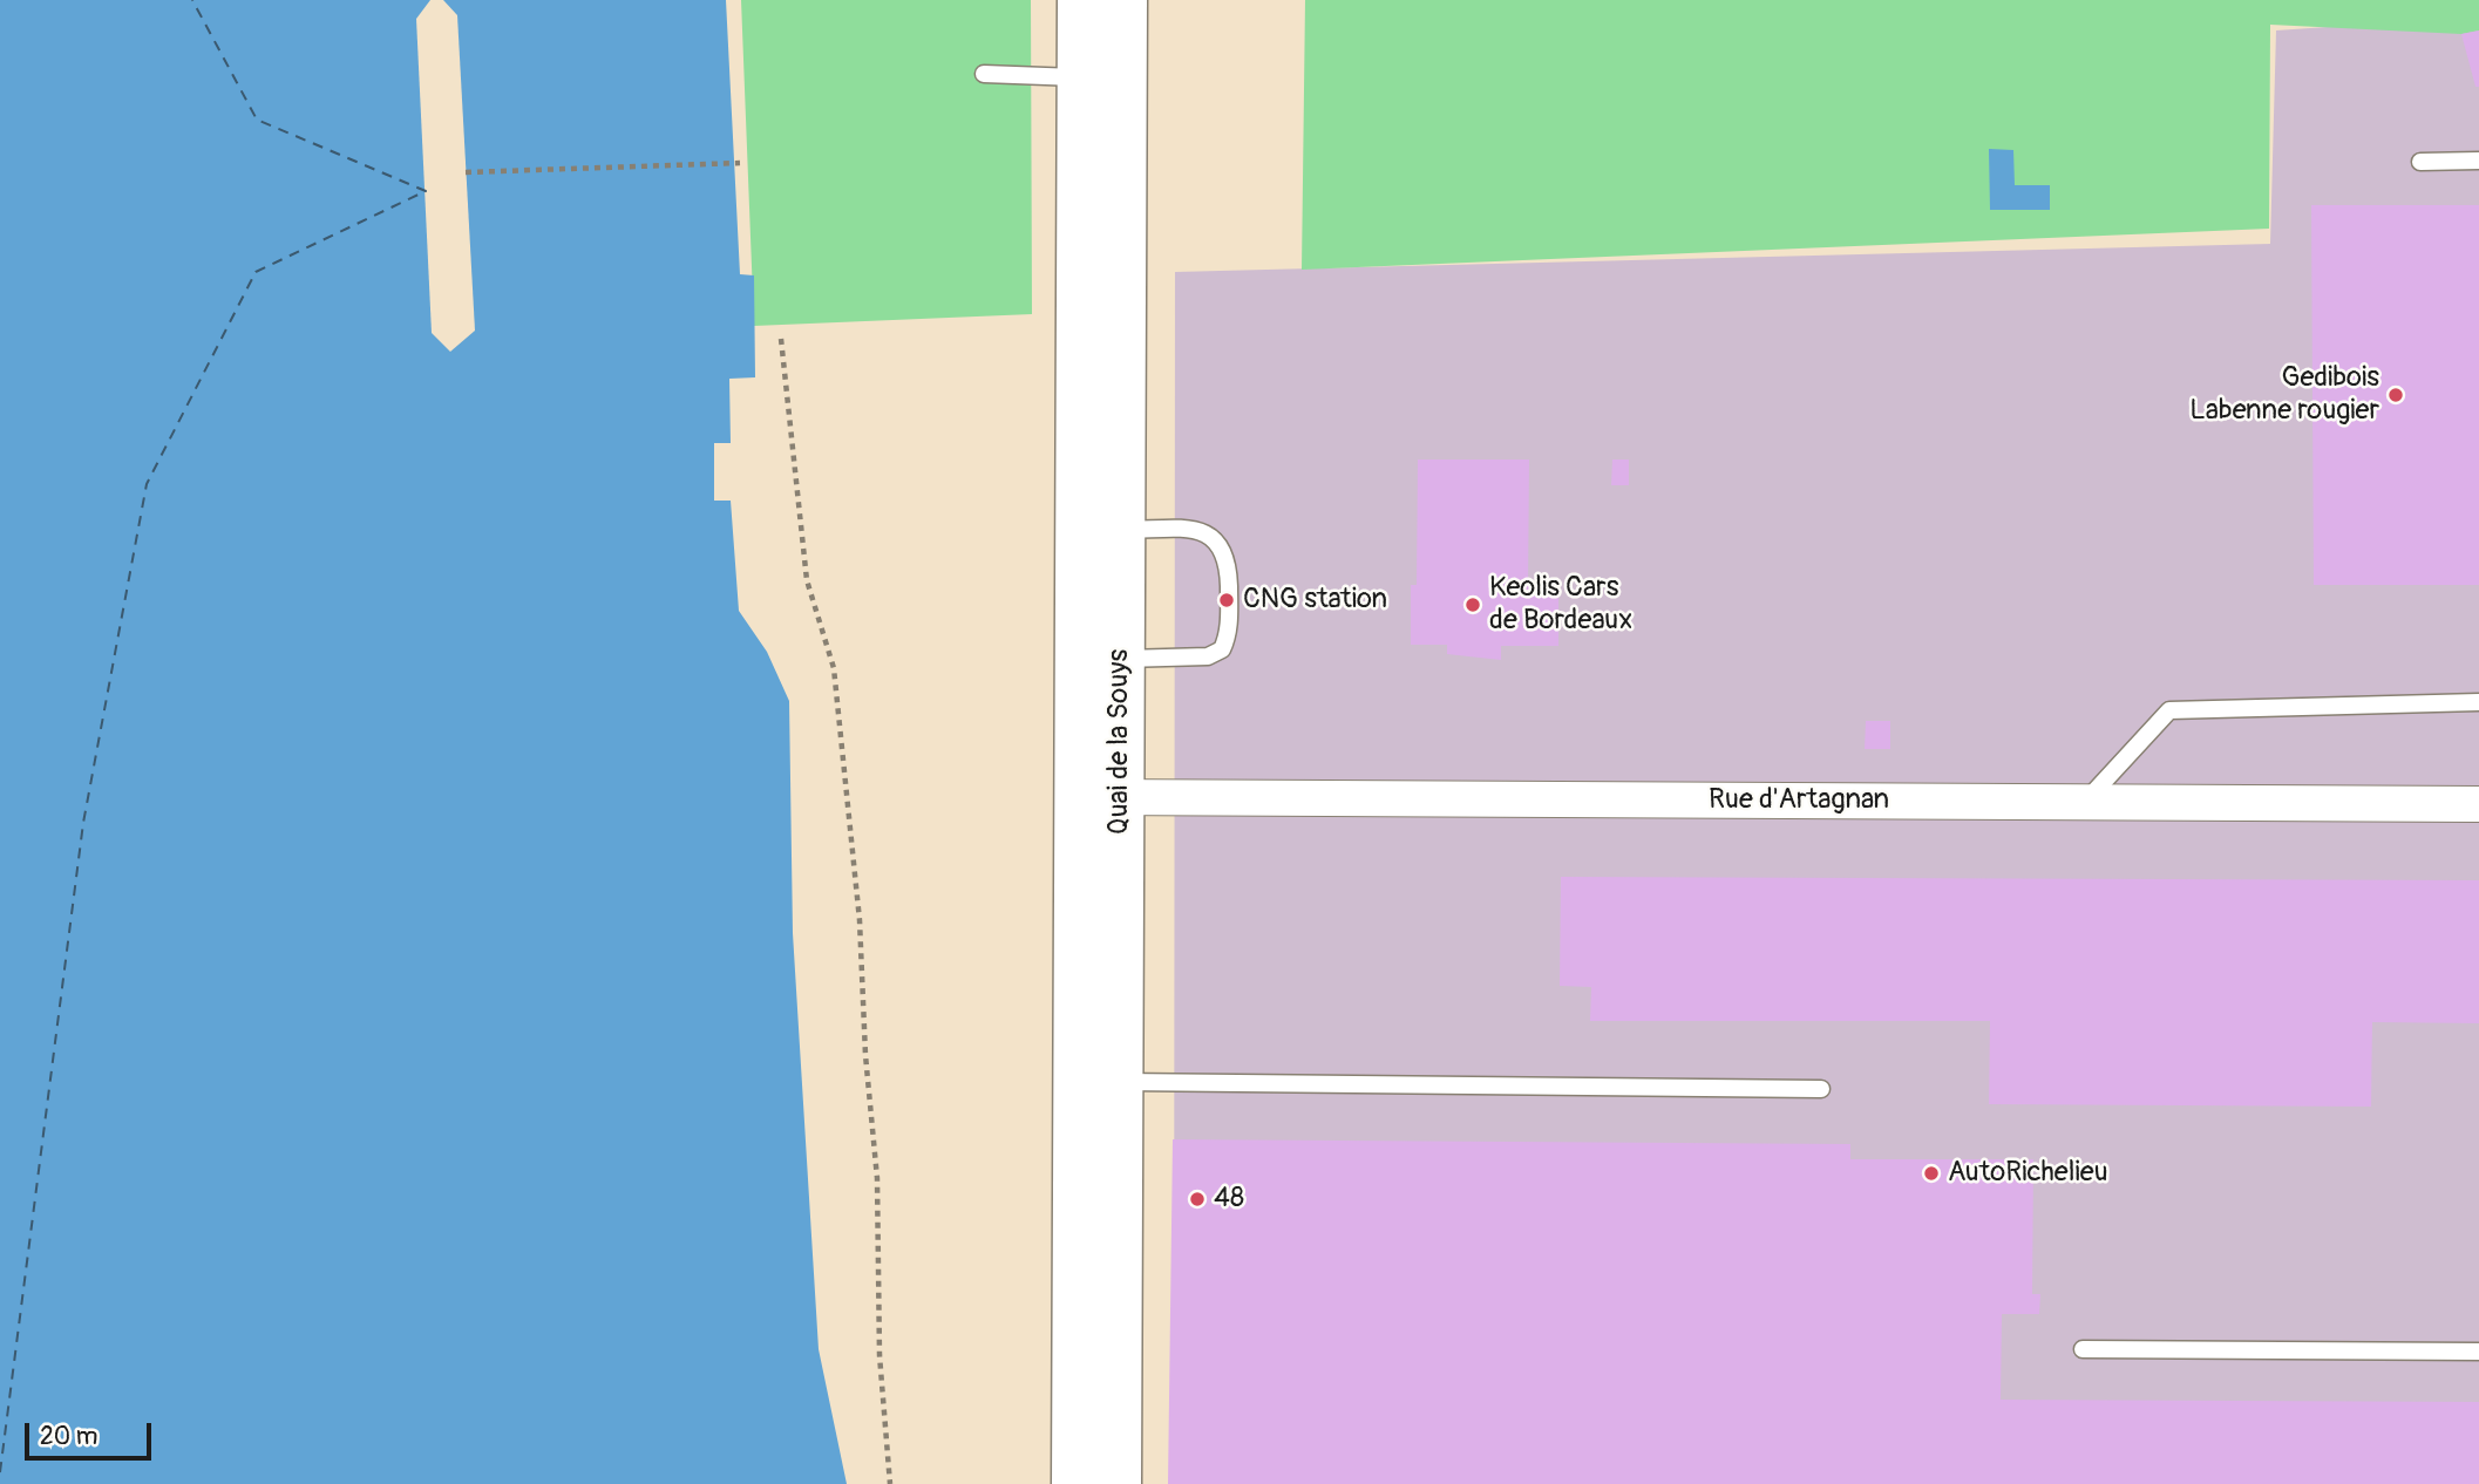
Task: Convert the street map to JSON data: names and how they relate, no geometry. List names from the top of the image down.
{
  "streets": {
    "main road": ["Quai de la Souys"],
    "street": ["Rue d'Artagnan"]
  },
  "crossings": [
    ["Quai de la Souys", "Rue d'Artagnan"]
  ],
  "places": [
    "Gedibois Labenne rougier",
    "CNG station",
    "Keolis Cars de Bordeaux",
    "AutoRichelieu",
    "48"
  ],
  "scale_bar": "20 m"
}
